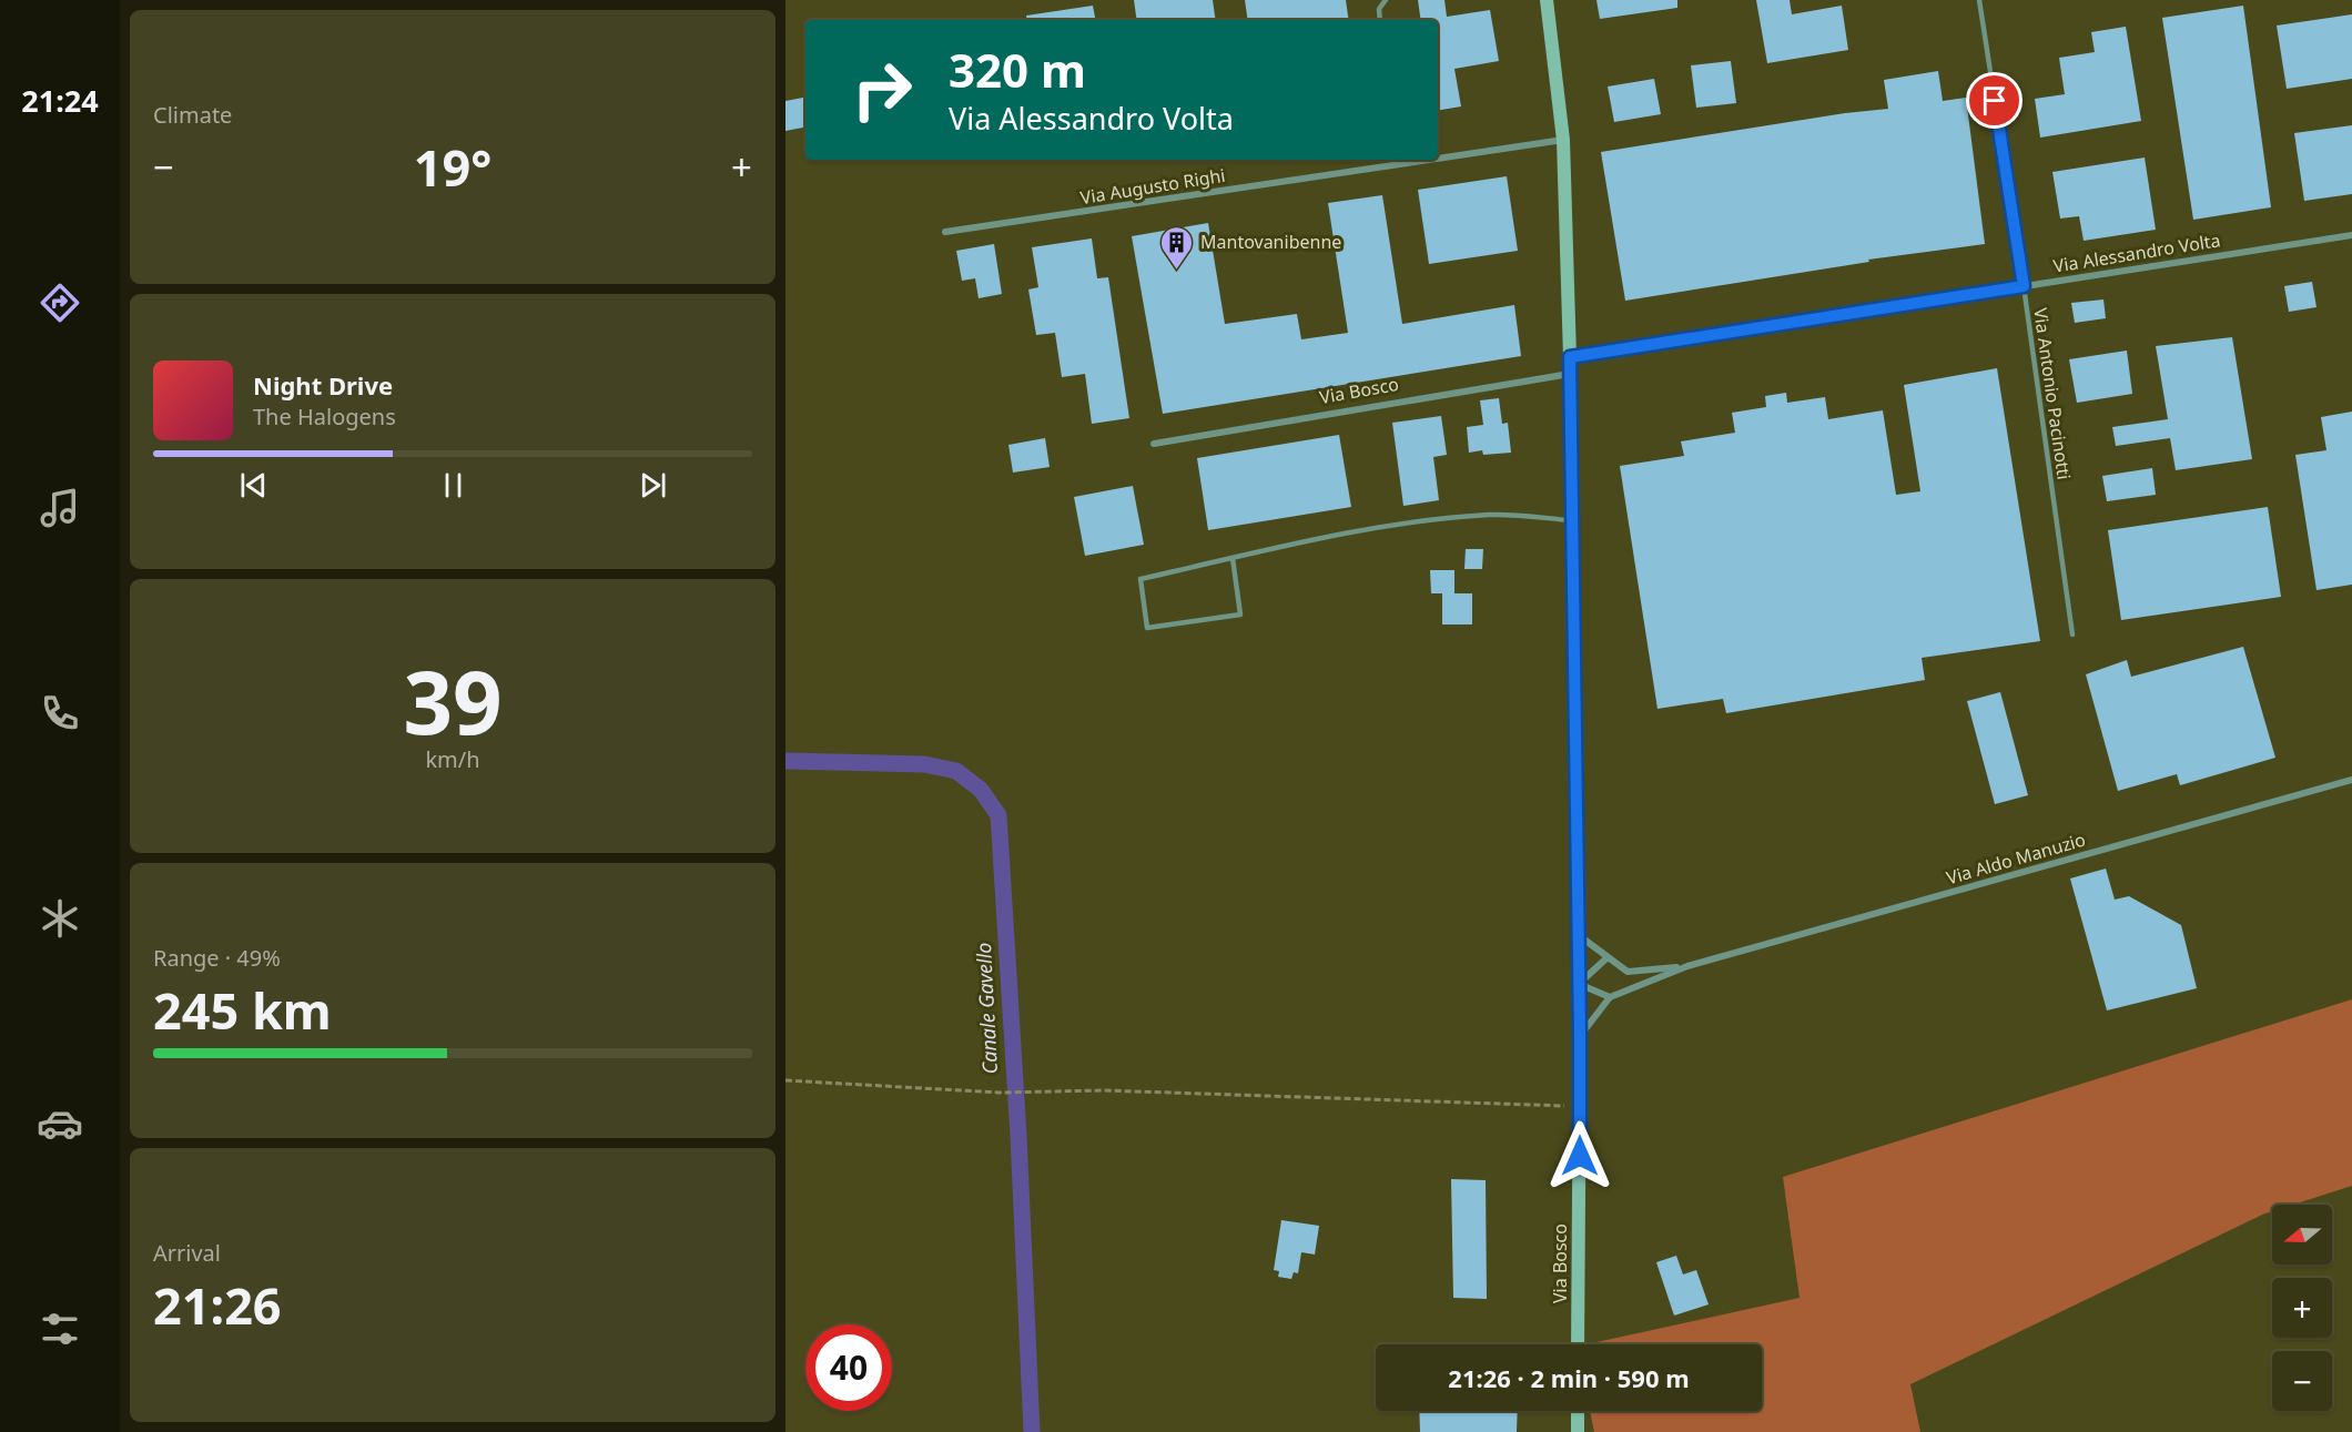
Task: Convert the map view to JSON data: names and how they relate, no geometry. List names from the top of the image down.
{
  "streets": {
    "street": [
      "Via Augusto Righi",
      "Via Alessandro Volta",
      "Via Bosco",
      "Via Aldo Manuzio"
    ],
    "lane": ["Via Antonio Pacinotti"]
  },
  "crossings": [
    ["Via Augusto Righi", "Via Bosco"],
    ["Via Alessandro Volta", "Via Bosco"],
    ["Via Alessandro Volta", "Via Antonio Pacinotti"],
    ["Via Bosco", "Via Aldo Manuzio"]
  ],
  "water": ["Canale Gavello"],
  "places": {
    "building": ["Mantovanibenne"]
  },
  "north": "left",
  "page": {
    "tabs": "21:24",
    "tile": [
      "Climate",
      ["39", "km/h"],
      ["Range · 49%", "245 km"],
      ["Arrival", "21:26"]
    ],
    "turn": ["320 m", "Via Alessandro Volta"],
    "heat": ["−", "19°", "+"],
    "song": ["Night Drive", "The Halogens"],
    "map_buttons": ["+", "−"],
    "limit": "40",
    "trip": "21:26 · 2 min · 590 m"
  }
}
